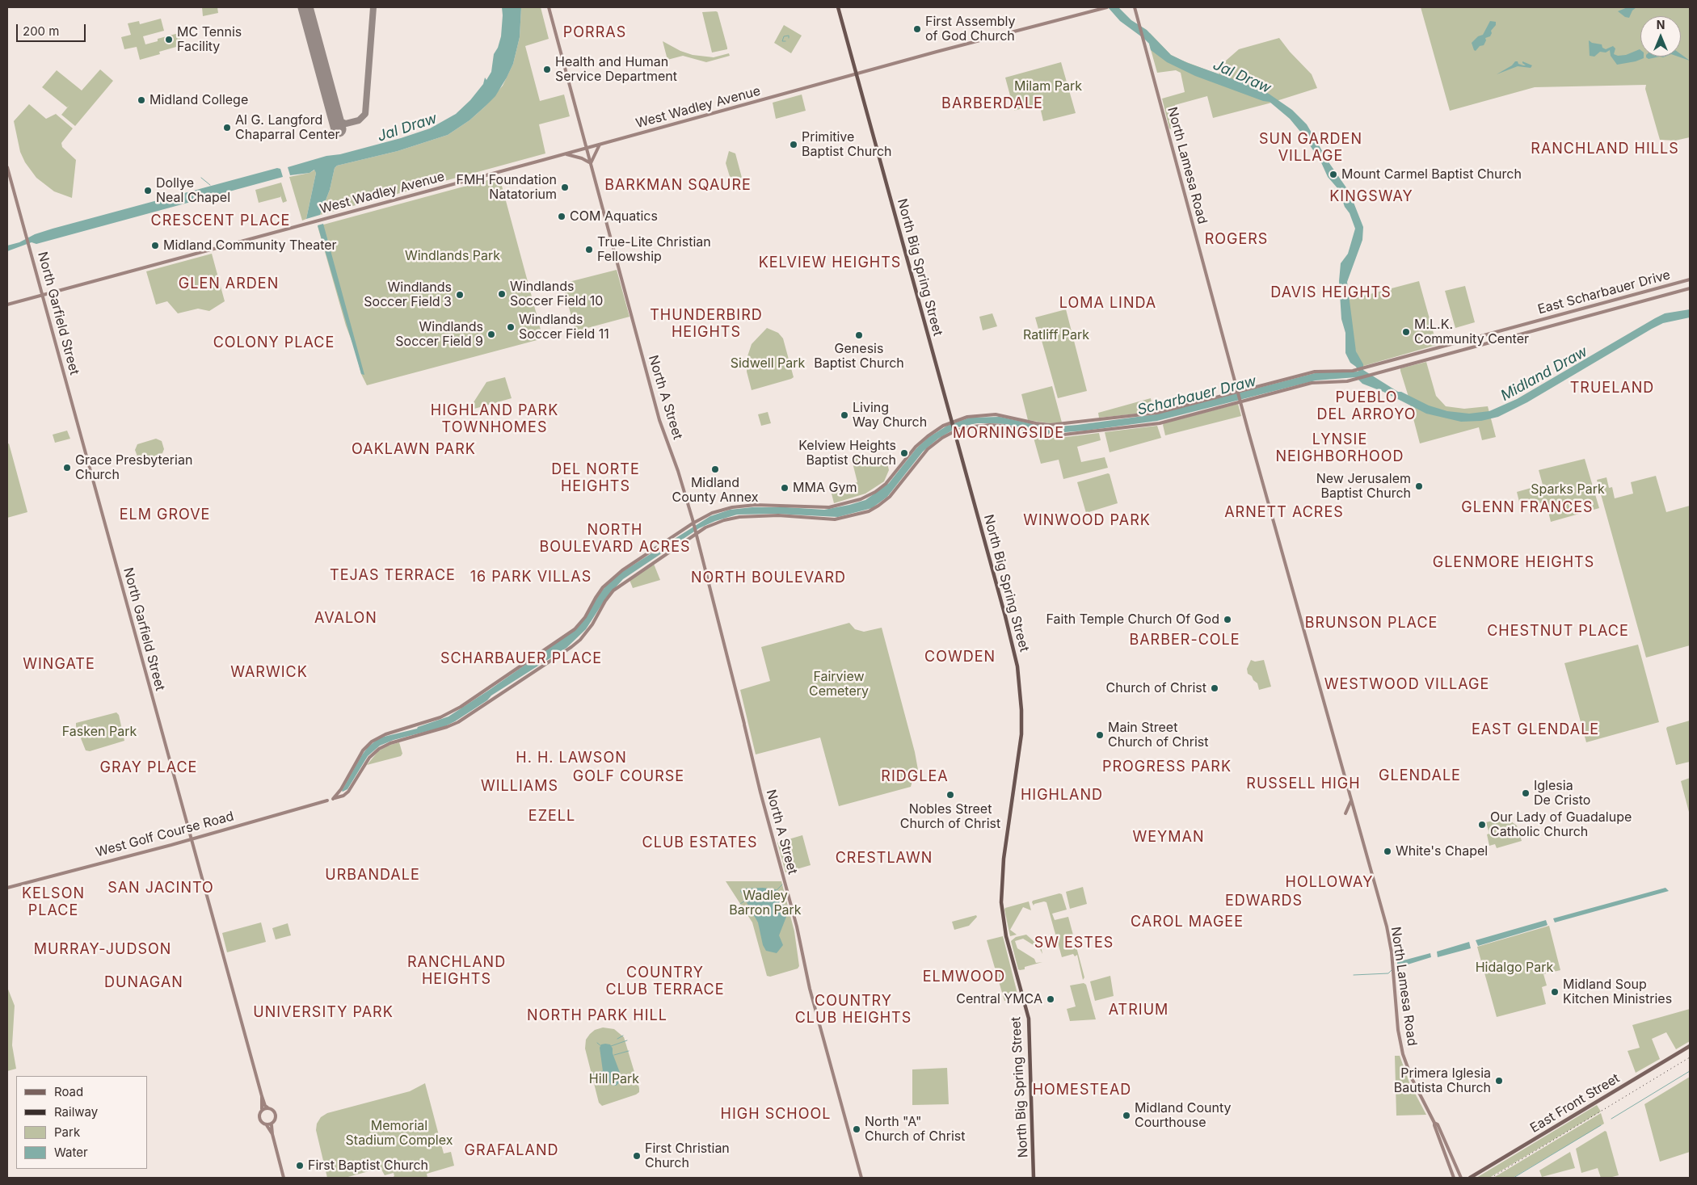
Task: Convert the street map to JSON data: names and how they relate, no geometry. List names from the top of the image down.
{
  "streets": {
    "highway": ["North Big Spring Street"],
    "main road": [
      "West Wadley Avenue",
      "North Lamesa Road",
      "East Scharbauer Drive",
      "North Garfield Street",
      "North A Street",
      "West Golf Course Road",
      "East Front Street"
    ]
  },
  "crossings": [
    ["West Wadley Avenue", "North Big Spring Street"],
    ["West Wadley Avenue", "North Garfield Street"],
    ["West Wadley Avenue", "North A Street"],
    ["North Lamesa Road", "East Scharbauer Drive"],
    ["North Big Spring Street", "East Scharbauer Drive"],
    ["East Scharbauer Drive", "North A Street"],
    ["North Garfield Street", "West Golf Course Road"]
  ],
  "districts": [
    "PORRAS",
    "BARBERDALE",
    "SUN GARDEN VILLAGE",
    "RANCHLAND HILLS",
    "BARKMAN SQAURE",
    "KINGSWAY",
    "CRESCENT PLACE",
    "ROGERS",
    "KELVIEW HEIGHTS",
    "GLEN ARDEN",
    "DAVIS HEIGHTS",
    "LOMA LINDA",
    "THUNDERBIRD HEIGHTS",
    "COLONY PLACE",
    "TRUELAND",
    "PUEBLO DEL ARROYO",
    "HIGHLAND PARK TOWNHOMES",
    "MORNINGSIDE",
    "LYNSIE NEIGHBORHOOD",
    "OAKLAWN PARK",
    "DEL NORTE HEIGHTS",
    "GLENN FRANCES",
    "ARNETT ACRES",
    "ELM GROVE",
    "WINWOOD PARK",
    "NORTH BOULEVARD ACRES",
    "GLENMORE HEIGHTS",
    "TEJAS TERRACE",
    "16 PARK VILLAS",
    "NORTH BOULEVARD",
    "AVALON",
    "BRUNSON PLACE",
    "CHESTNUT PLACE",
    "BARBER-COLE",
    "COWDEN",
    "SCHARBAUER PLACE",
    "WINGATE",
    "WARWICK",
    "WESTWOOD VILLAGE",
    "EAST GLENDALE",
    "H. H. LAWSON",
    "PROGRESS PARK",
    "GRAY PLACE",
    "GLENDALE",
    "GOLF COURSE",
    "RIDGLEA",
    "RUSSELL HIGH",
    "WILLIAMS",
    "HIGHLAND",
    "EZELL",
    "WEYMAN",
    "CLUB ESTATES",
    "CRESTLAWN",
    "URBANDALE",
    "HOLLOWAY",
    "SAN JACINTO",
    "KELSON PLACE",
    "EDWARDS",
    "CAROL MAGEE",
    "SW ESTES",
    "MURRAY-JUDSON",
    "RANCHLAND HEIGHTS",
    "COUNTRY CLUB TERRACE",
    "ELMWOOD",
    "DUNAGAN",
    "COUNTRY CLUB HEIGHTS",
    "ATRIUM",
    "UNIVERSITY PARK",
    "NORTH PARK HILL",
    "HOMESTEAD",
    "HIGH SCHOOL",
    "GRAFALAND"
  ],
  "water": ["Jal Draw", "Midland Draw", "Scharbauer Draw"],
  "parks": [
    "Milam Park",
    "Windlands Park",
    "Ratliff Park",
    "Sidwell Park",
    "Sparks Park",
    "Fairview Cemetery",
    "Fasken Park",
    "Wadley Barron Park",
    "Hidalgo Park",
    "Hill Park",
    "Memorial Stadium Complex"
  ],
  "places": [
    "First Assembly of God Church",
    "MC Tennis Facility",
    "Health and Human Service Department",
    "Midland College",
    "Al G. Langford Chaparral Center",
    "Primitive Baptist Church",
    "Mount Carmel Baptist Church",
    "FMH Foundation Natatorium",
    "Dollye Neal Chapel",
    "COM Aquatics",
    "Midland Community Theater",
    "True-Lite Christian Fellowship",
    "Windlands Soccer Field 10",
    "Windlands Soccer Field 3",
    "Windlands Soccer Field 11",
    "M.L.K. Community Center",
    "Windlands Soccer Field 9",
    "Genesis Baptist Church",
    "Living Way Church",
    "Kelview Heights Baptist Church",
    "Grace Presbyterian Church",
    "Midland County Annex",
    "New Jerusalem Baptist Church",
    "MMA Gym",
    "Faith Temple Church Of God",
    "Church of Christ",
    "Main Street Church of Christ",
    "Iglesia De Cristo",
    "Nobles Street Church of Christ",
    "Our Lady of Guadalupe Catholic Church",
    "White's Chapel",
    "Midland Soup Kitchen Ministries",
    "Central YMCA",
    "Primera Iglesia Bautista Church",
    "Midland County Courthouse",
    "North \"A\" Church of Christ",
    "First Christian Church",
    "First Baptist Church"
  ],
  "legend": [
    "Road",
    "Railway",
    "Park",
    "Water"
  ],
  "scale_bar": "200 m",
  "north": "top"
}
